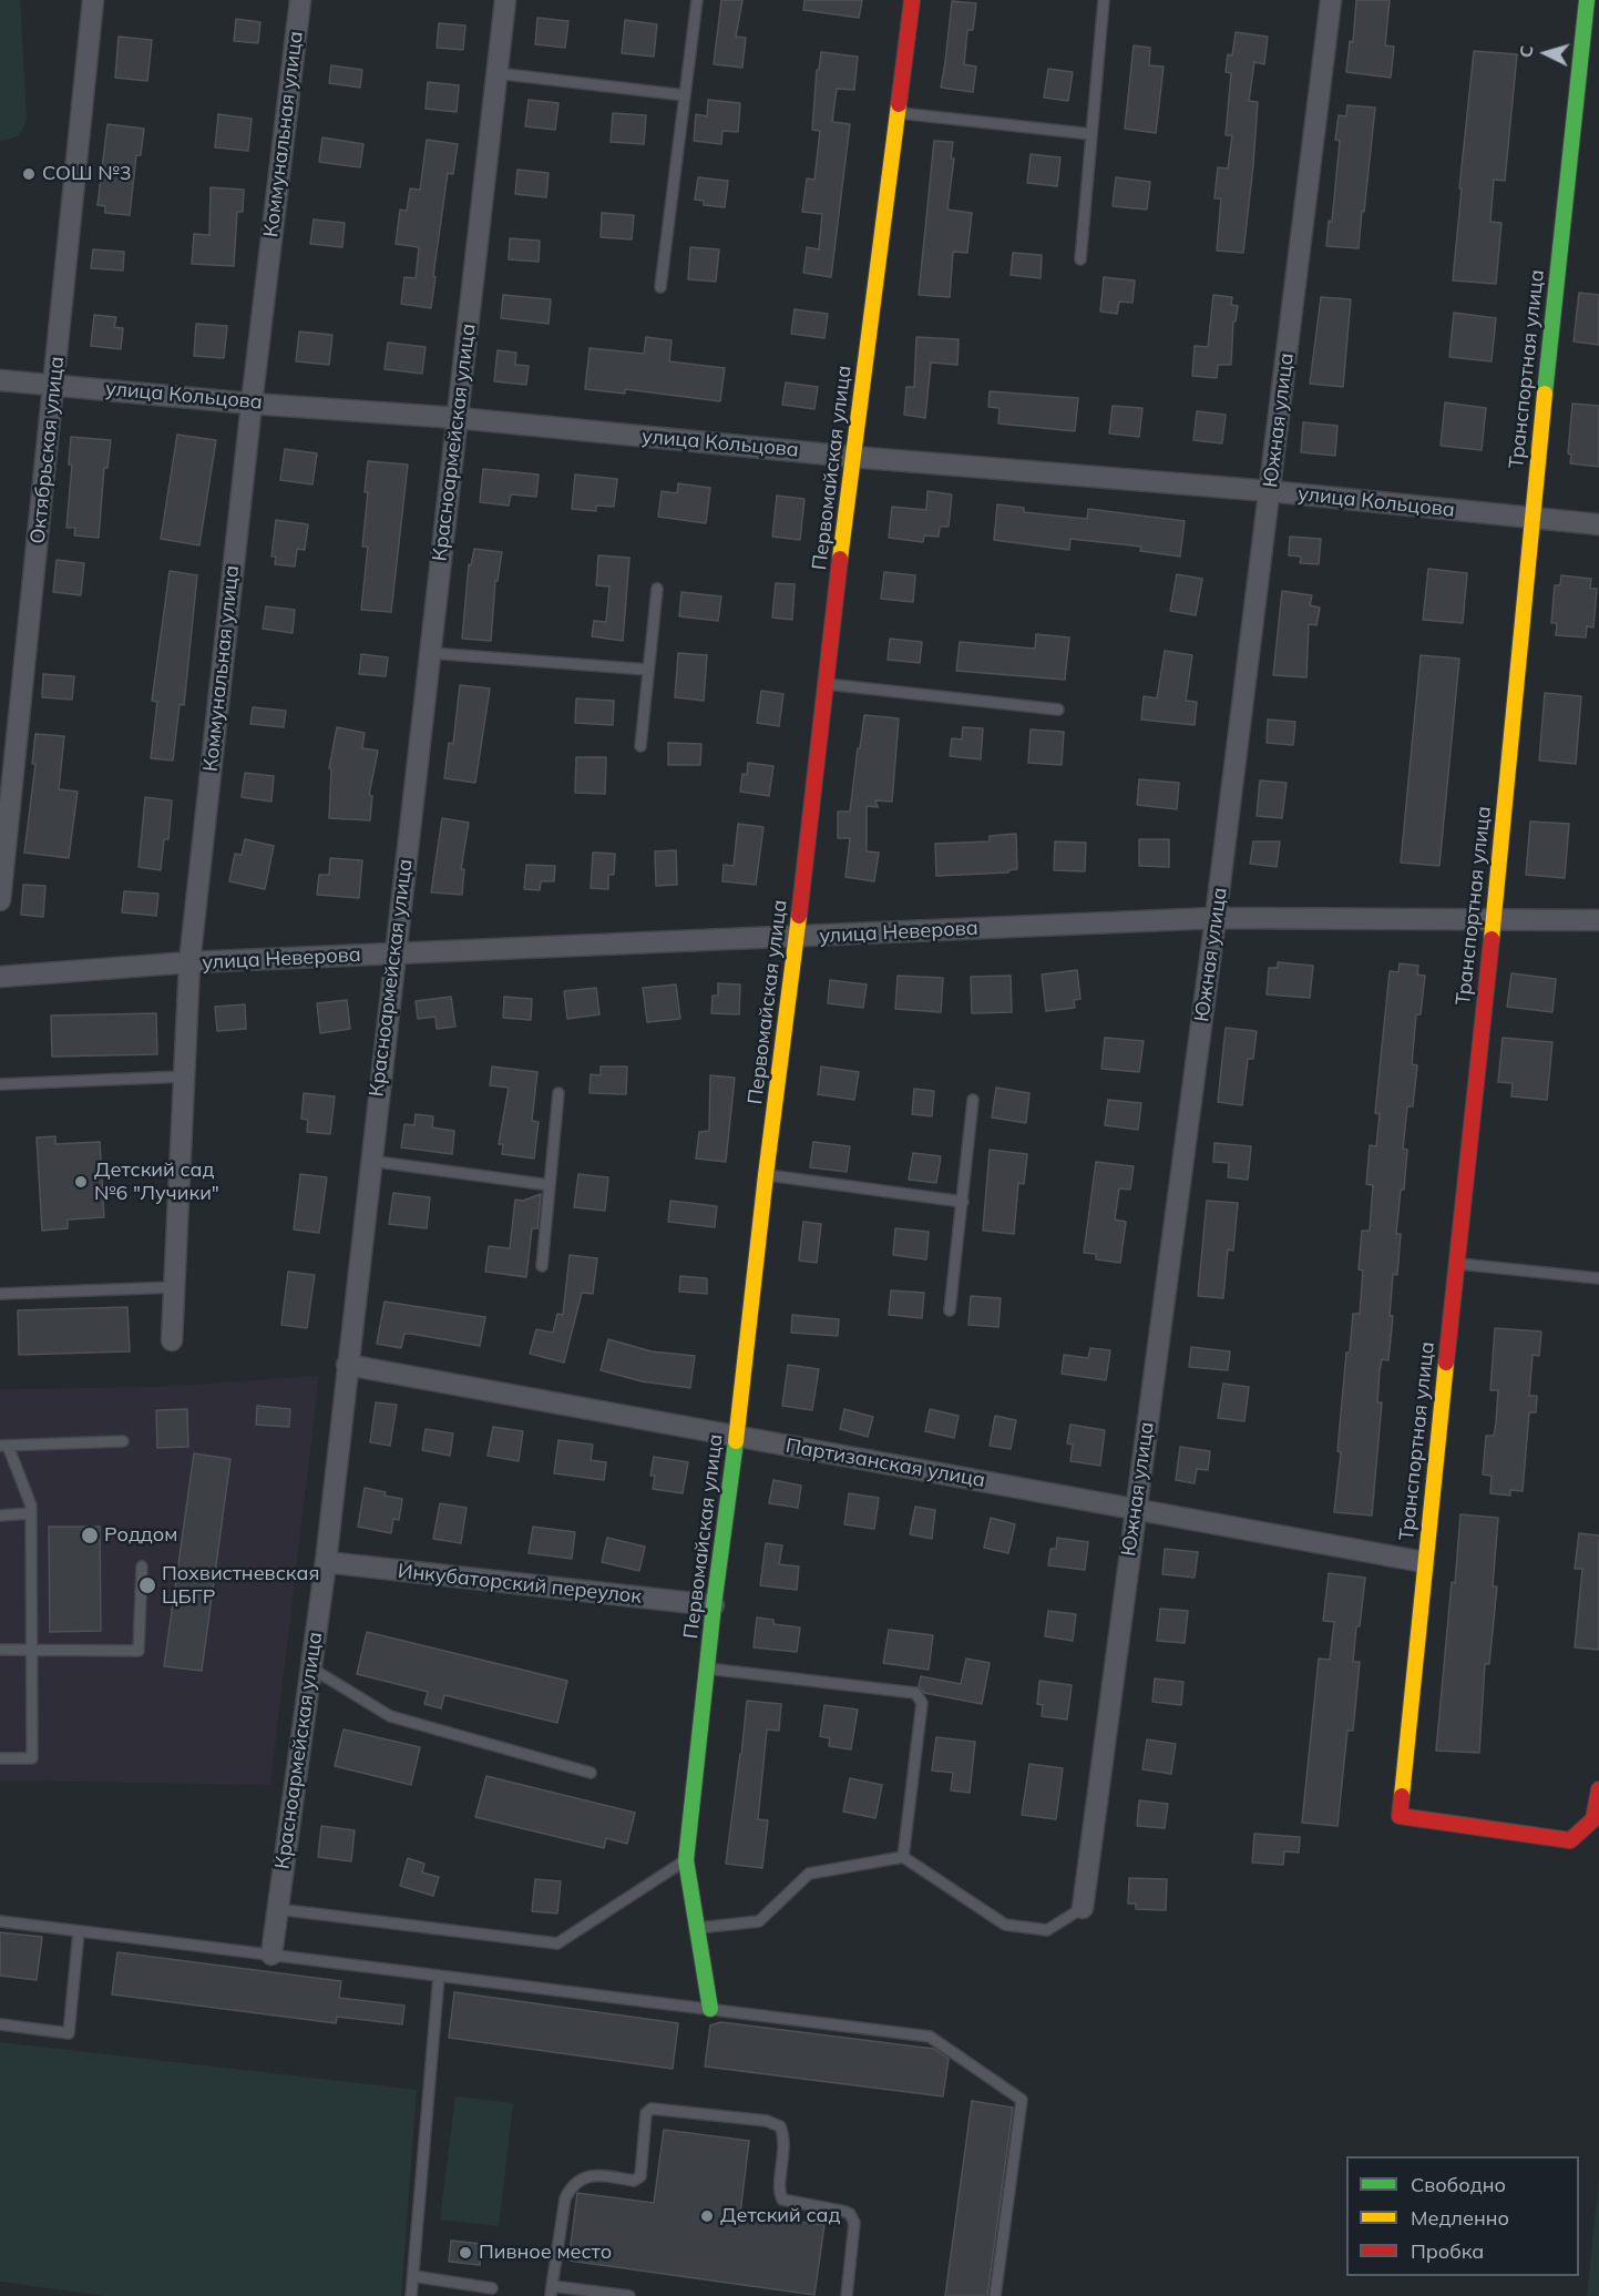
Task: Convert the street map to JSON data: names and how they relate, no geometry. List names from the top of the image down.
{
  "streets": {
    "street": [
      "Коммунальная улица",
      "Транспортная улица",
      "улица Кольцова",
      "Южная улица",
      "Красноармейская улица",
      "Октябрьская улица",
      "Первомайская улица",
      "улица Неверова",
      "Партизанская улица",
      "Инкубаторский переулок"
    ]
  },
  "crossings": [
    ["Коммунальная улица", "улица Кольцова"],
    ["Коммунальная улица", "улица Неверова"],
    ["Транспортная улица", "улица Кольцова"],
    ["Транспортная улица", "улица Неверова"],
    ["Транспортная улица", "Партизанская улица"],
    ["улица Кольцова", "Южная улица"],
    ["улица Кольцова", "Красноармейская улица"],
    ["улица Кольцова", "Октябрьская улица"],
    ["улица Кольцова", "Первомайская улица"],
    ["Южная улица", "улица Неверова"],
    ["Южная улица", "Партизанская улица"],
    ["Красноармейская улица", "улица Неверова"],
    ["Красноармейская улица", "Партизанская улица"],
    ["Красноармейская улица", "Инкубаторский переулок"],
    ["Первомайская улица", "улица Неверова"],
    ["Первомайская улица", "Партизанская улица"],
    ["Первомайская улица", "Инкубаторский переулок"]
  ],
  "places": [
    "СОШ №3",
    "Детский сад №6 \"Лучики\"",
    "Роддом",
    "Похвистневская ЦБГР",
    "Детский сад",
    "Пивное место"
  ],
  "legend": ["Свободно", "Медленно", "Пробка"],
  "north": "left"
}
